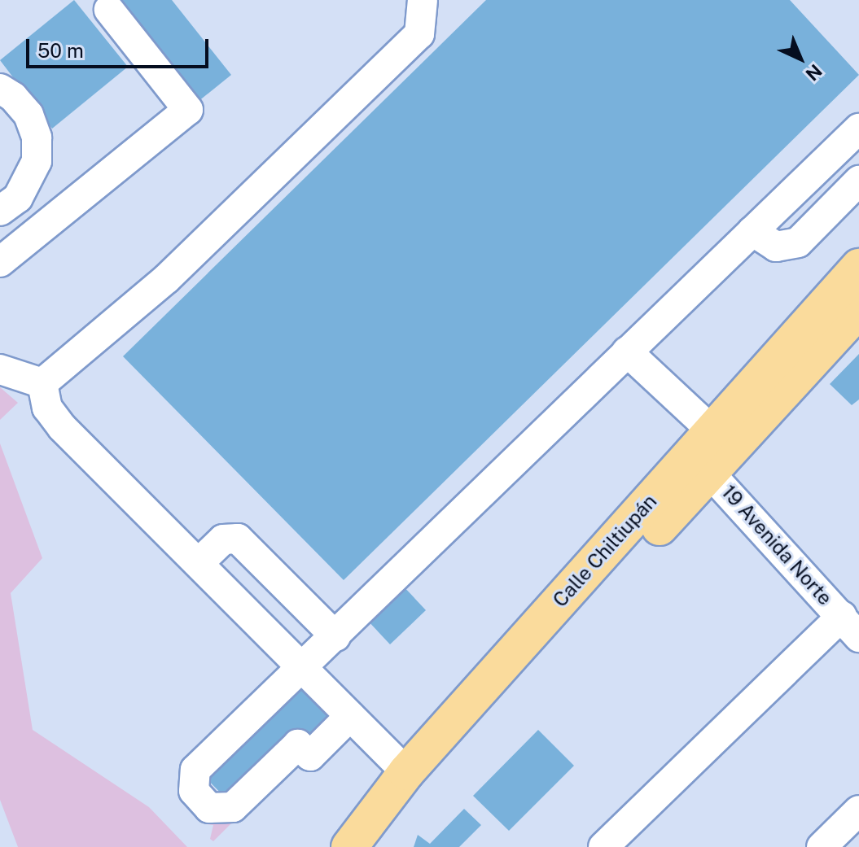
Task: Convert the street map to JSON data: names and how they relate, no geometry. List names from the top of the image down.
{
  "streets": {
    "main road": ["Calle Chiltiupán"],
    "street": ["19 Avenida Norte"]
  },
  "crossings": [
    ["19 Avenida Norte", "Calle Chiltiupán"]
  ],
  "scale_bar": "50 m",
  "north": "bottom right"
}
